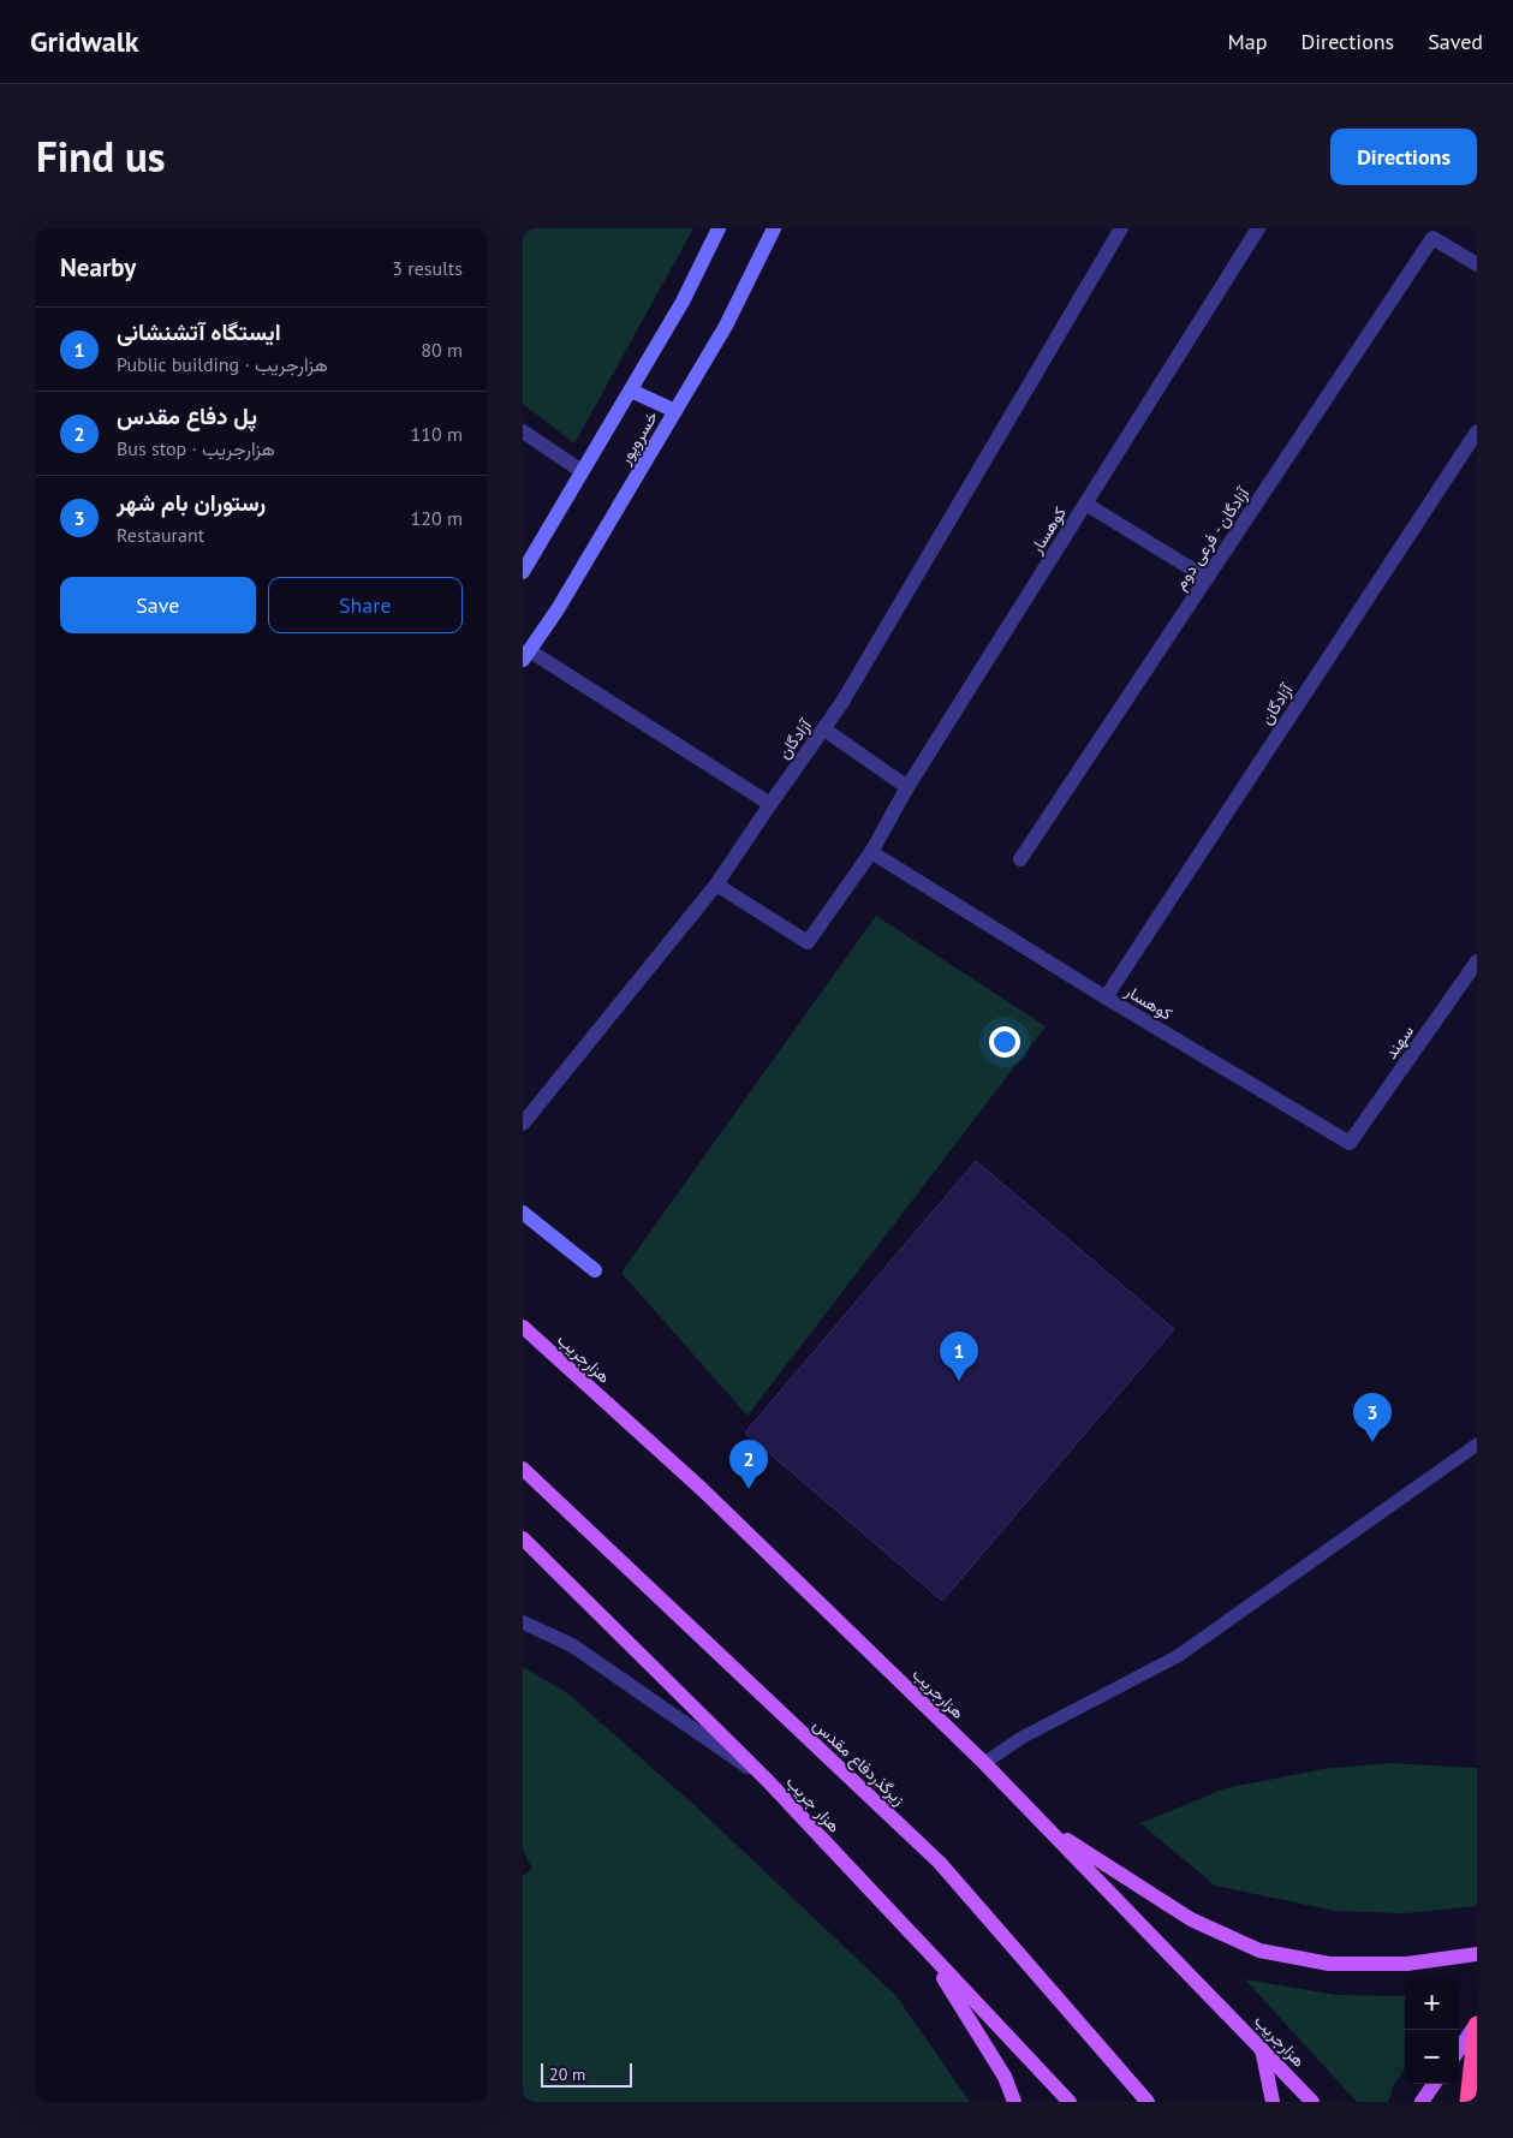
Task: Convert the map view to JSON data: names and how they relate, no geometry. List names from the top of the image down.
{
  "streets": {
    "main road": ["هزارجریب", "زیرگذردفاع مقدس", "هزار جریب"],
    "street": [
      "خسروپور",
      "کوهسار",
      "آزادگان - فرعی دوم",
      "آزادگان",
      "سهند"
    ]
  },
  "crossings": [
    ["کوهسار", "آزادگان"],
    ["کوهسار", "سهند"]
  ],
  "scale_bar": "20 m",
  "page": {
    "header": "Gridwalk",
    "nav": ["Map", "Directions", "Saved"],
    "title": "Find us",
    "buttons": [
      "Directions",
      ["Save", "Share"]
    ],
    "heading": ["Nearby", "3 results"],
    "list": [
      {
        "mark": "1",
        "name": "ایستگاه آتشنشانی",
        "note": "Public building · هزارجریب",
        "value": "80 m"
      },
      {
        "mark": "2",
        "name": "پل دفاع مقدس",
        "note": "Bus stop · هزارجریب",
        "value": "110 m"
      },
      {
        "mark": "3",
        "name": "رستوران بام شهر",
        "note": "Restaurant",
        "value": "120 m"
      }
    ],
    "pins": ["1", "3", "2"],
    "map_buttons": ["+", "−"],
    "scale": "20 m"
  }
}
